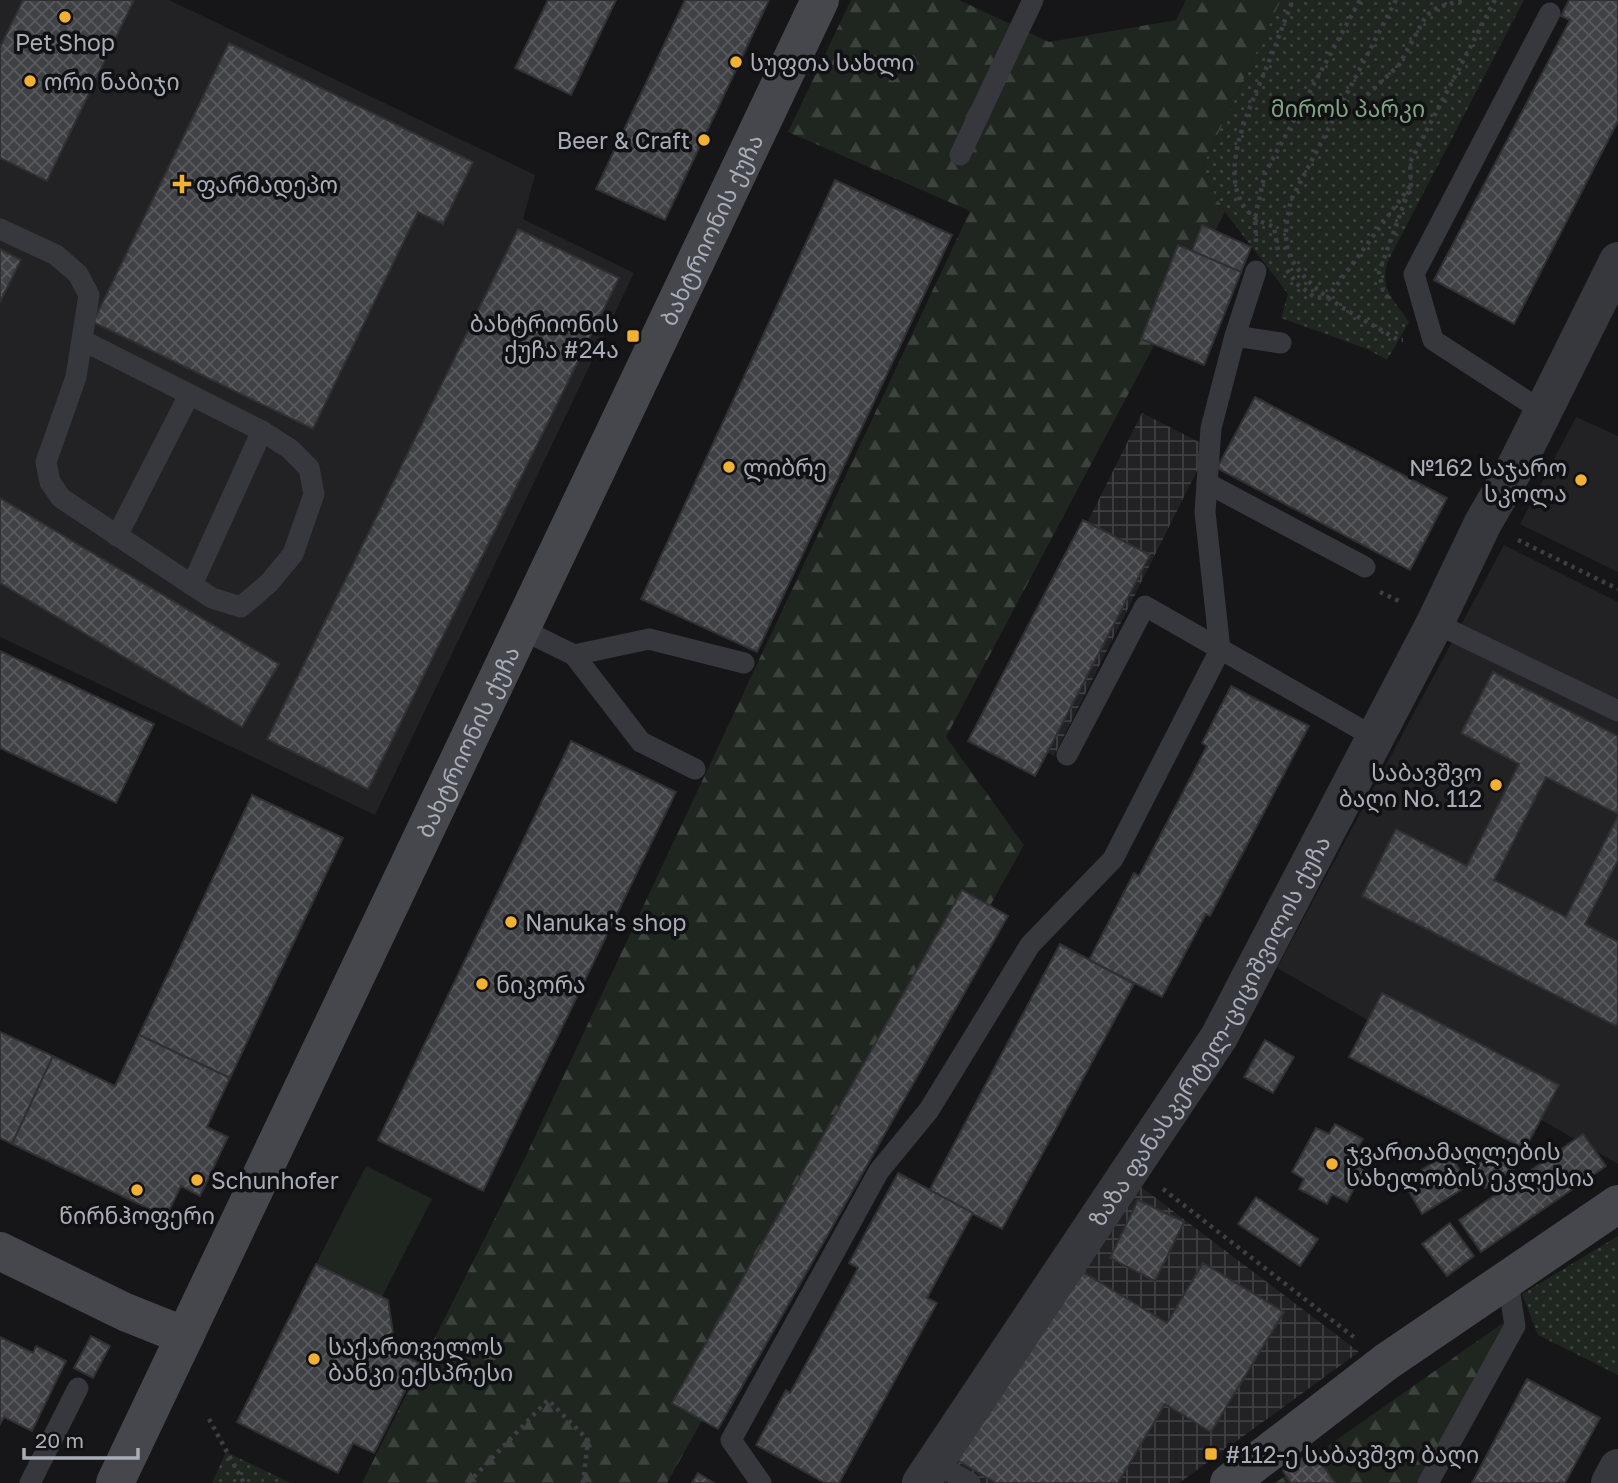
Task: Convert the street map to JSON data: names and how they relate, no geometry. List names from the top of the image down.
{
  "streets": {
    "street": ["ბახტრიონის ქუჩა", "ზაზა ფანასკერტელ-ციციშვილის ქუჩა"]
  },
  "parks": ["მიროს პარკი"],
  "places": {
    "other": [
      "Pet Shop",
      "სუფთა სახლი",
      "ორი ნაბიჯი",
      "Beer & Craft",
      "ლიბრე",
      "№162 საჯარო სკოლა",
      "საბავშვო ბაღი No. 112",
      "Nanuka's shop",
      "ნიკორა",
      "ჯვართამაღლების სახელობის ეკლესია",
      "Schunhofer",
      "წირნჰოფერი",
      "საქართველოს ბანკი ექსპრესი"
    ],
    "health": ["ფარმადეპო"],
    "transit": ["ბახტრიონის ქუჩა #24ა", "#112-ე საბავშვო ბაღი"]
  },
  "scale_bar": "20 m"
}
